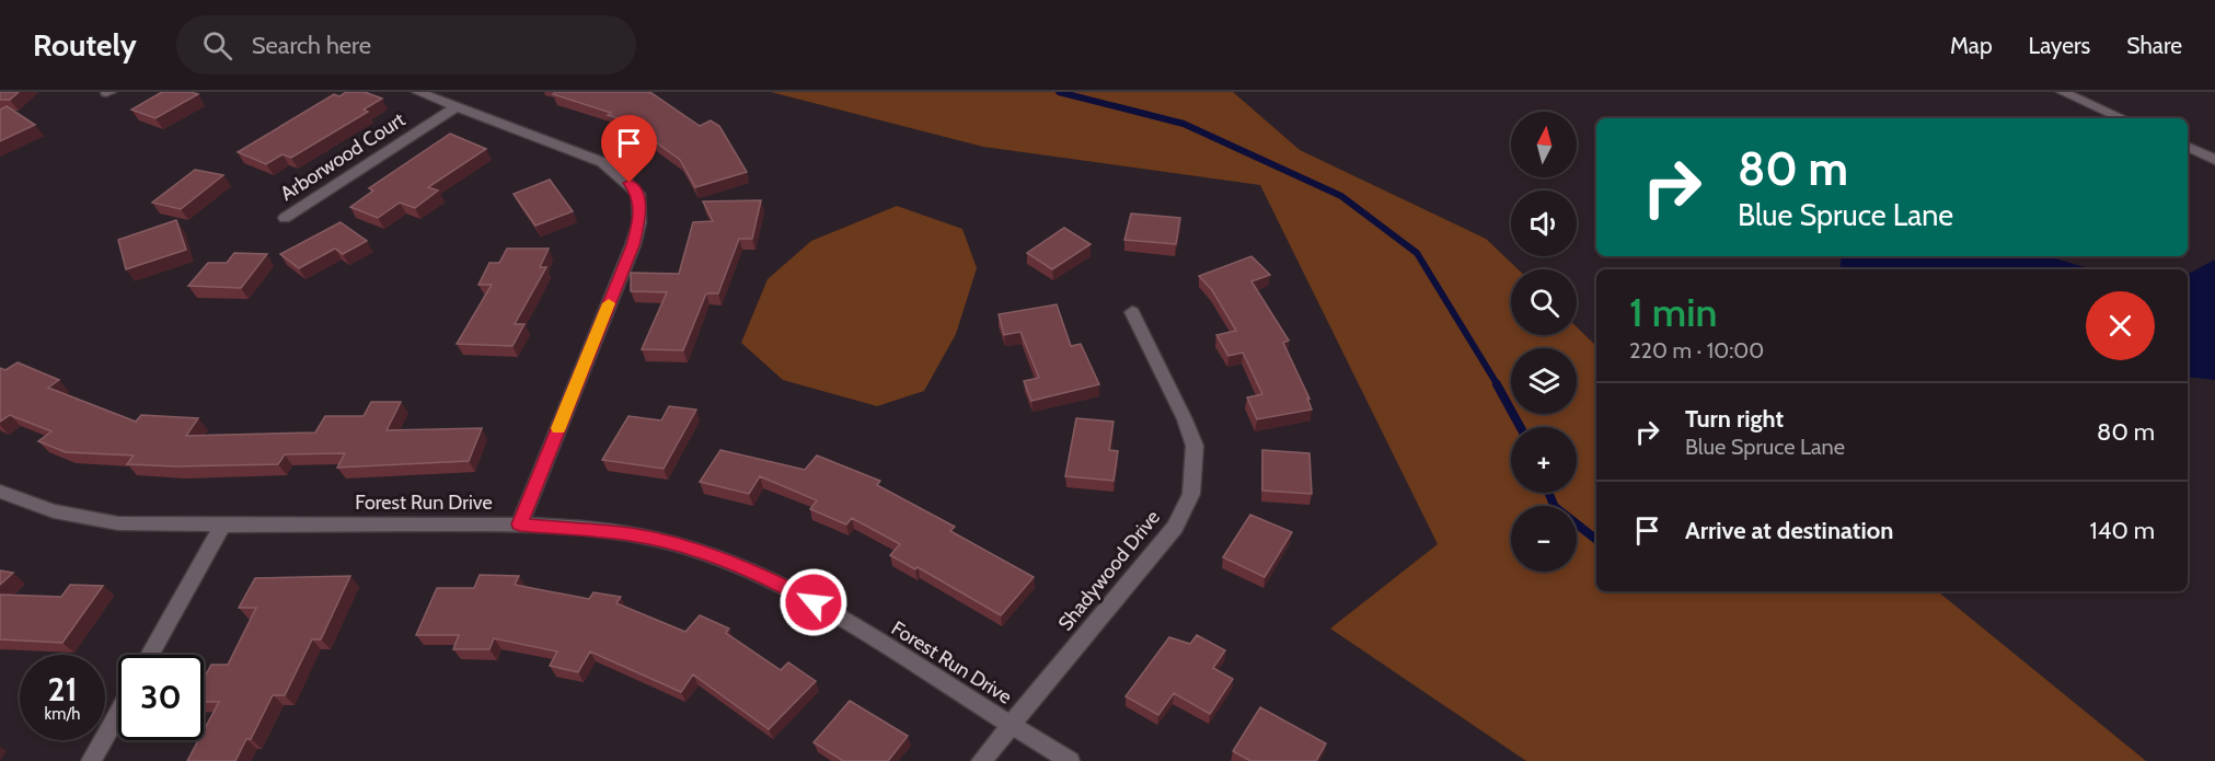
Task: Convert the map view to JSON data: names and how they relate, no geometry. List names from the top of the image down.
{
  "streets": {
    "street": ["Arborwood Court", "Forest Run Drive", "Shadywood Drive"]
  },
  "crossings": [
    ["Forest Run Drive", "Shadywood Drive"]
  ],
  "north": "top",
  "page": {
    "header": "Routely",
    "search": "Search here",
    "nav": ["Map", "Layers", "Share"],
    "map_buttons": ["+", "−"],
    "turn": ["80 m", "Blue Spruce Lane"],
    "heading": ["1 min", "220 m · 10:00"],
    "list": [
      {
        "name": "Turn right",
        "note": "Blue Spruce Lane",
        "value": "80 m"
      },
      {
        "name": "Arrive at destination",
        "value": "140 m"
      }
    ],
    "speed": "21 km/h",
    "limit": "30"
  }
}
